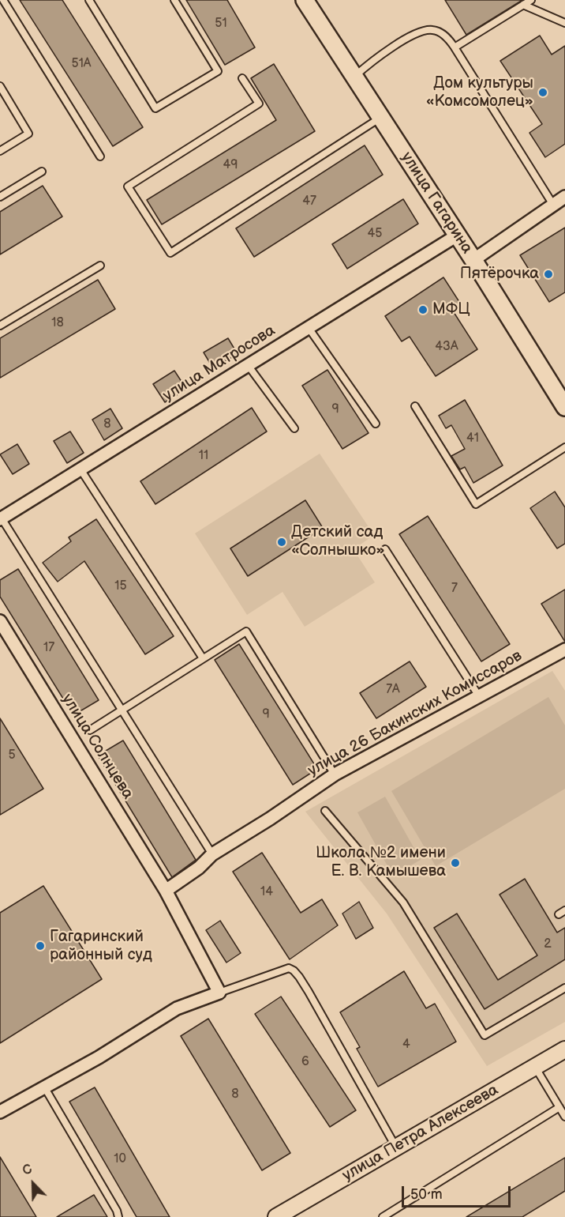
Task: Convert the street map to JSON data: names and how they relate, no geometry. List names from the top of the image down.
{
  "streets": {
    "main road": ["улица Гагарина"],
    "street": [
      "улица Матросова",
      "улица 26 Бакинских Комиссаров",
      "улица Солнцева",
      "улица Петра Алексеева"
    ]
  },
  "crossings": [
    ["улица Гагарина", "улица Матросова"],
    ["улица 26 Бакинских Комиссаров", "улица Солнцева"]
  ],
  "places": [
    "Дом культуры «Комсомолец»",
    "Пятёрочка",
    "МФЦ",
    "Детский сад «Солнышко»",
    "Школа №2 имени Е. В. Камышева",
    "Гагаринский районный суд"
  ],
  "house_numbers": [
    "51",
    "51А",
    "49",
    "47",
    "45",
    "18",
    "43А",
    "9",
    "8",
    "41",
    "11",
    "15",
    "7",
    "17",
    "7А",
    "9",
    "5",
    "14",
    "2",
    "4",
    "6",
    "8",
    "10"
  ],
  "scale_bar": "50 m",
  "north": "top left"
}
